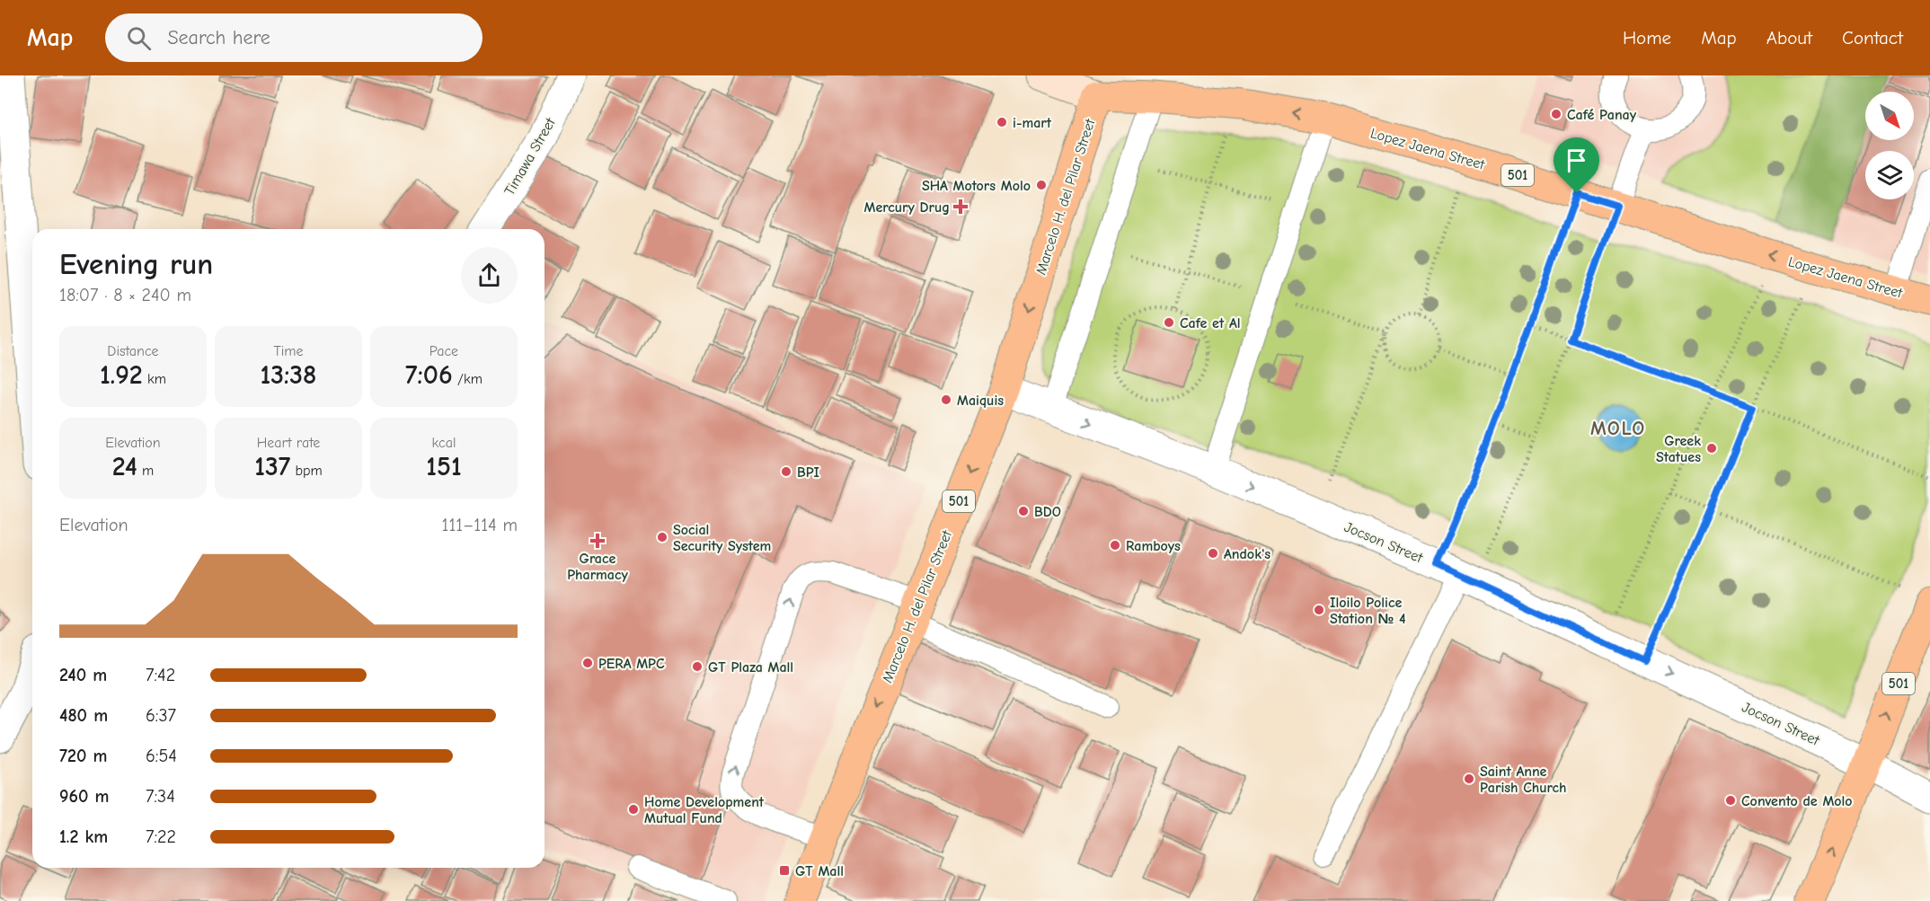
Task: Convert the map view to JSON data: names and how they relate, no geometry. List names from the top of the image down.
{
  "streets": {
    "main road": ["Lopez Jaena Street", "501", "Marcelo H. del Pilar Street"],
    "street": ["Timawa Street", "Jocson Street"]
  },
  "crossings": [
    ["Lopez Jaena Street", "Marcelo H. del Pilar Street"],
    ["501", "Jocson Street"],
    ["Marcelo H. del Pilar Street", "Jocson Street"]
  ],
  "one_way": ["Lopez Jaena Street", "Marcelo H. del Pilar Street", "Jocson Street"],
  "districts": ["MOLO"],
  "places": {
    "other": [
      "Café Panay",
      "i-mart",
      "SHA Motors Molo",
      "Cafe et Al",
      "Maiquis",
      "Greek Statues",
      "BPI",
      "BDO",
      "Social Security System",
      "Ramboys",
      "Andok's",
      "Iloilo Police Station № 4",
      "PERA MPC",
      "GT Plaza Mall",
      "Saint Anne Parish Church",
      "Convento de Molo",
      "Home Development Mutual Fund"
    ],
    "health": ["Mercury Drug", "Grace Pharmacy"],
    "transit": ["GT Mall"]
  },
  "north": "bottom right",
  "page": {
    "header": "Map",
    "search": "Search here",
    "nav": [
      "Home",
      "Map",
      "About",
      "Contact"
    ],
    "heading": ["Evening run", "18:07 · 8 × 240 m"],
    "stats": [
      ["Distance", "1.92 km"],
      ["Time", "13:38"],
      ["Pace", "7:06 /km"],
      ["Elevation", "24 m"],
      ["Heart rate", "137 bpm"],
      ["kcal", "151"]
    ],
    "chart": ["Elevation", "111–114 m"],
    "list": [
      {
        "name": "240 m",
        "note": "7:42"
      },
      {
        "name": "480 m",
        "note": "6:37"
      },
      {
        "name": "720 m",
        "note": "6:54"
      },
      {
        "name": "960 m",
        "note": "7:34"
      },
      {
        "name": "1.2 km",
        "note": "7:22"
      }
    ]
  }
}
